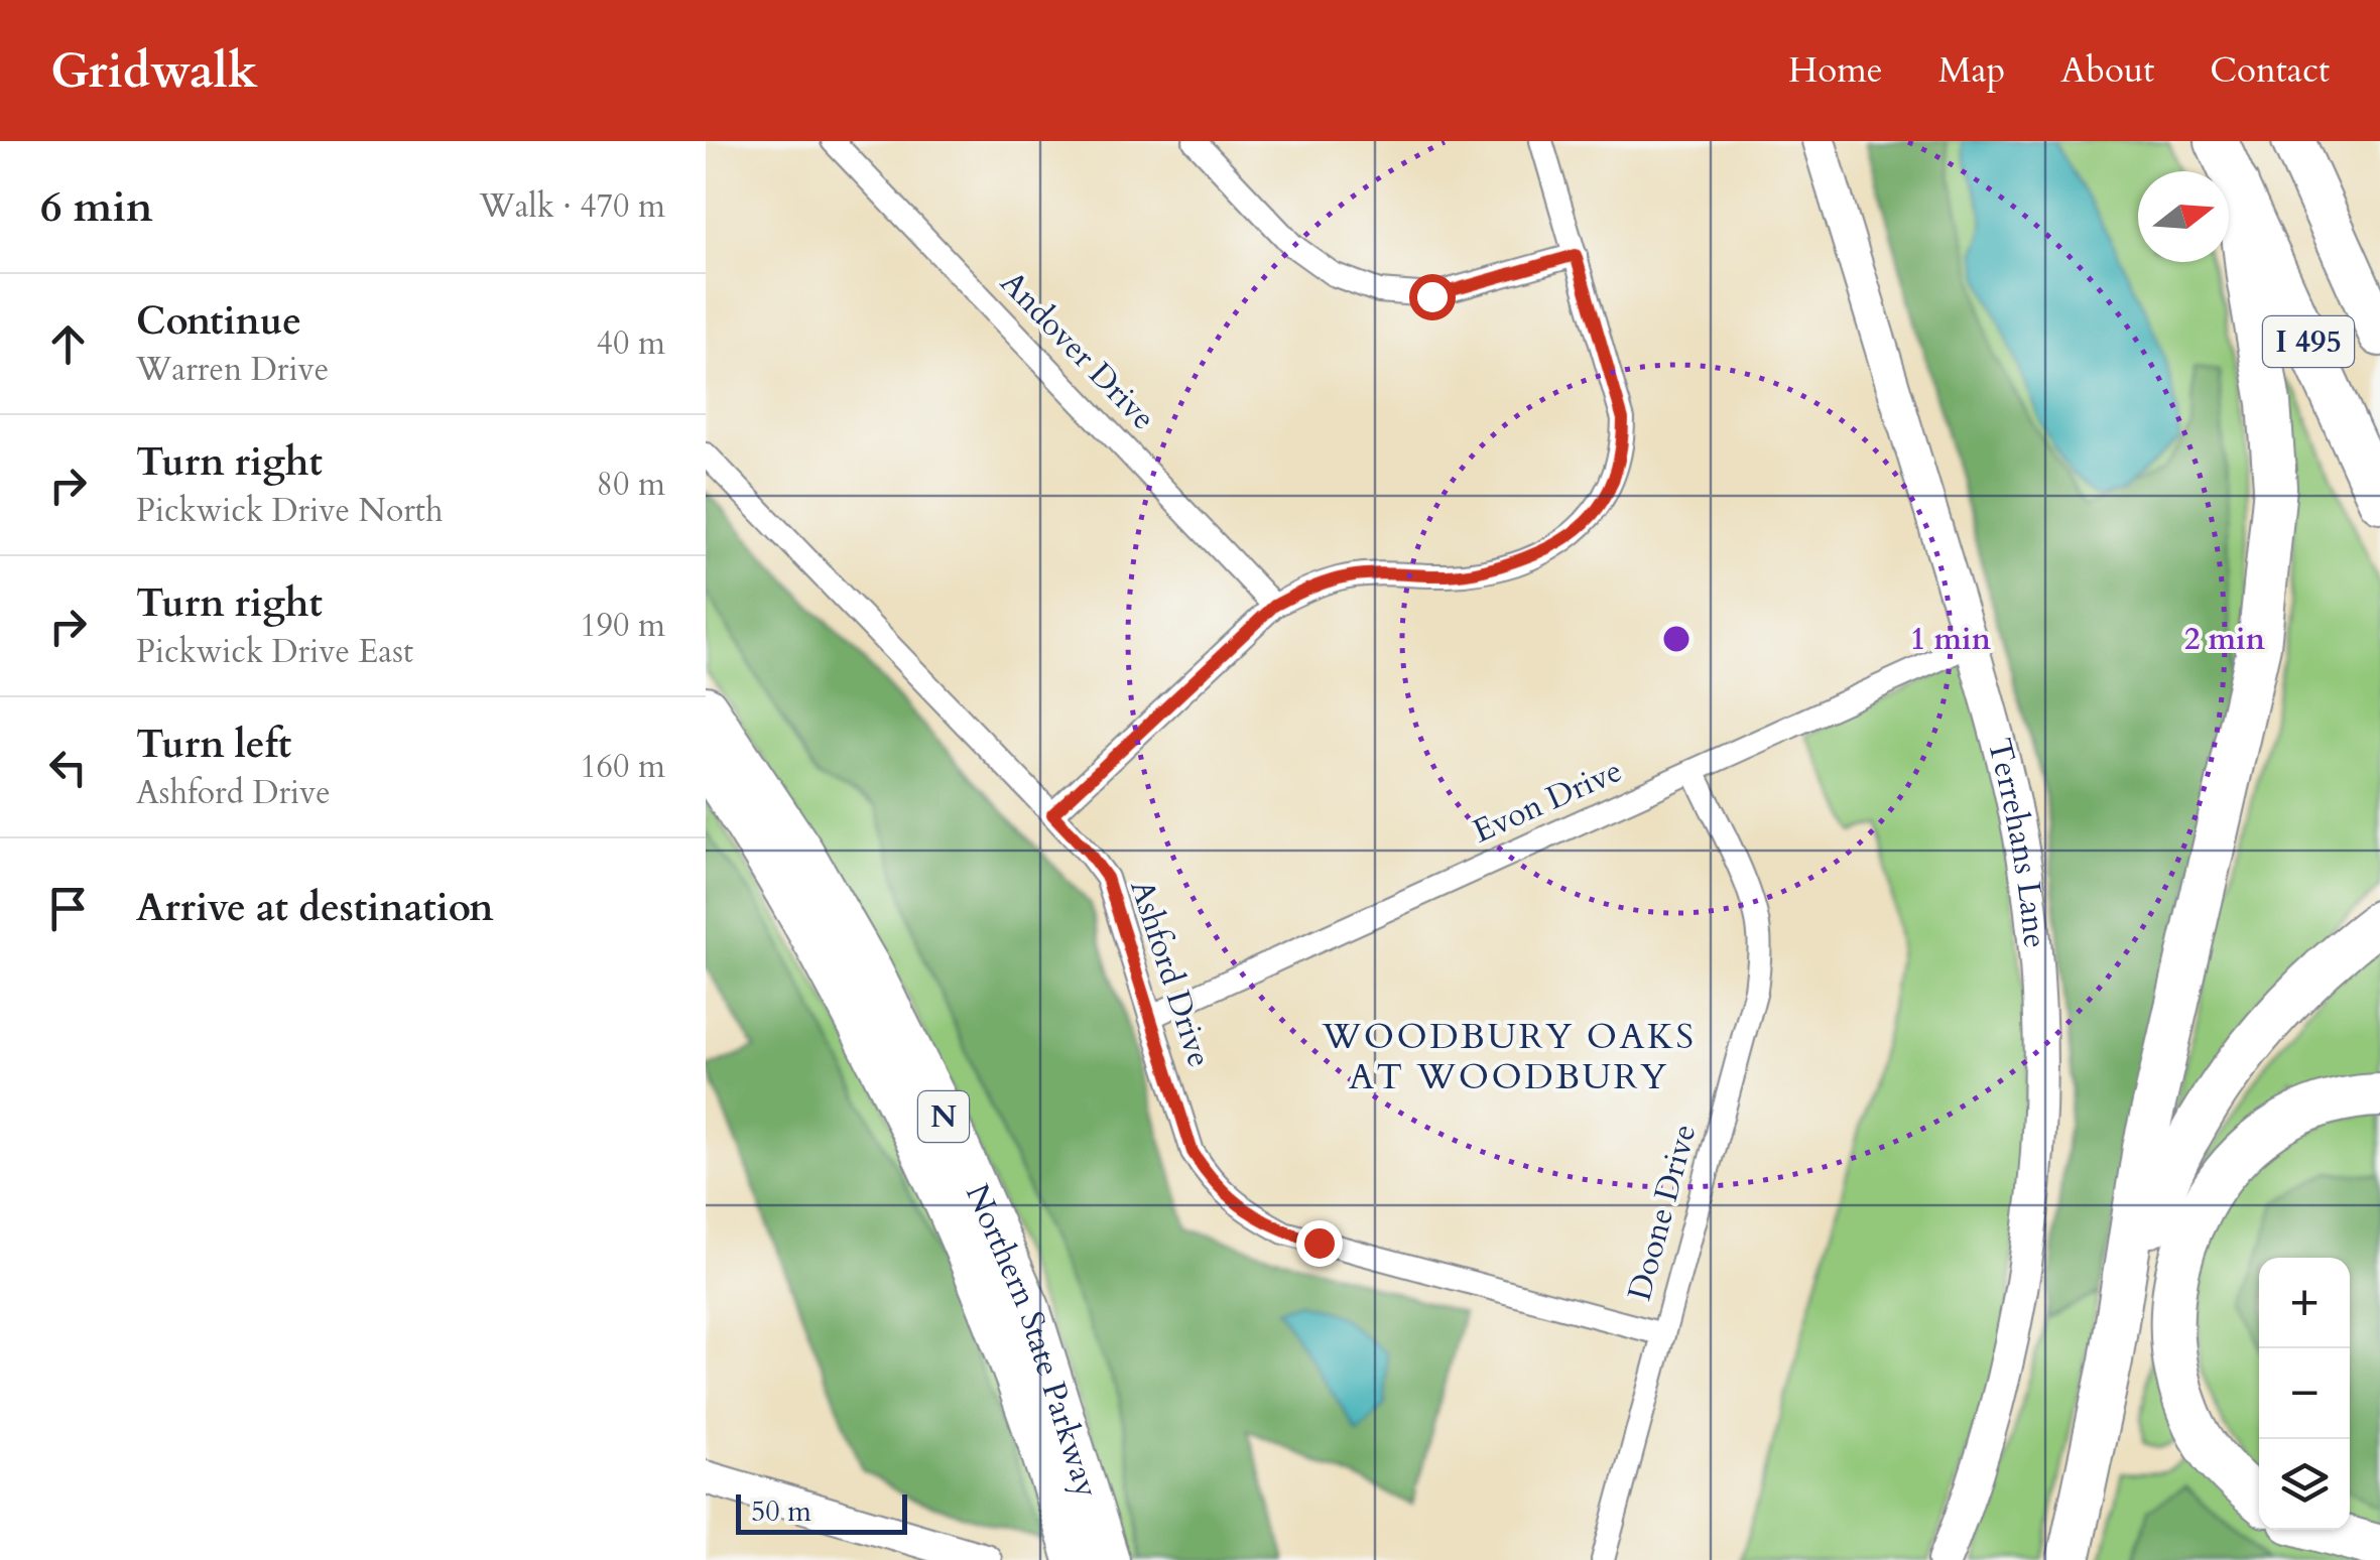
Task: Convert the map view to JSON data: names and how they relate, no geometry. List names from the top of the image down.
{
  "streets": {
    "highway": ["I 495", "N", "Northern State Parkway"],
    "main road": ["Terrehans Lane"],
    "street": [
      "Andover Drive",
      "Evon Drive",
      "Ashford Drive",
      "Doone Drive"
    ]
  },
  "crossings": [
    ["Evon Drive", "Terrehans Lane"],
    ["Evon Drive", "Ashford Drive"],
    ["Evon Drive", "Doone Drive"],
    ["Ashford Drive", "Doone Drive"]
  ],
  "districts": ["WOODBURY OAKS AT WOODBURY"],
  "scale_bar": "50 m",
  "north": "right",
  "page": {
    "header": "Gridwalk",
    "nav": [
      "Home",
      "Map",
      "About",
      "Contact"
    ],
    "heading": ["6 min", "Walk · 470 m"],
    "list": [
      ["Continue", "Warren Drive", "40 m"],
      ["Turn right", "Pickwick Drive North", "80 m"],
      ["Turn right", "Pickwick Drive East", "190 m"],
      ["Turn left", "Ashford Drive", "160 m"],
      "Arrive at destination"
    ],
    "map_buttons": ["+", "−"],
    "scale": "50 m"
  },
  "rings": ["1 min", "2 min"]
}
